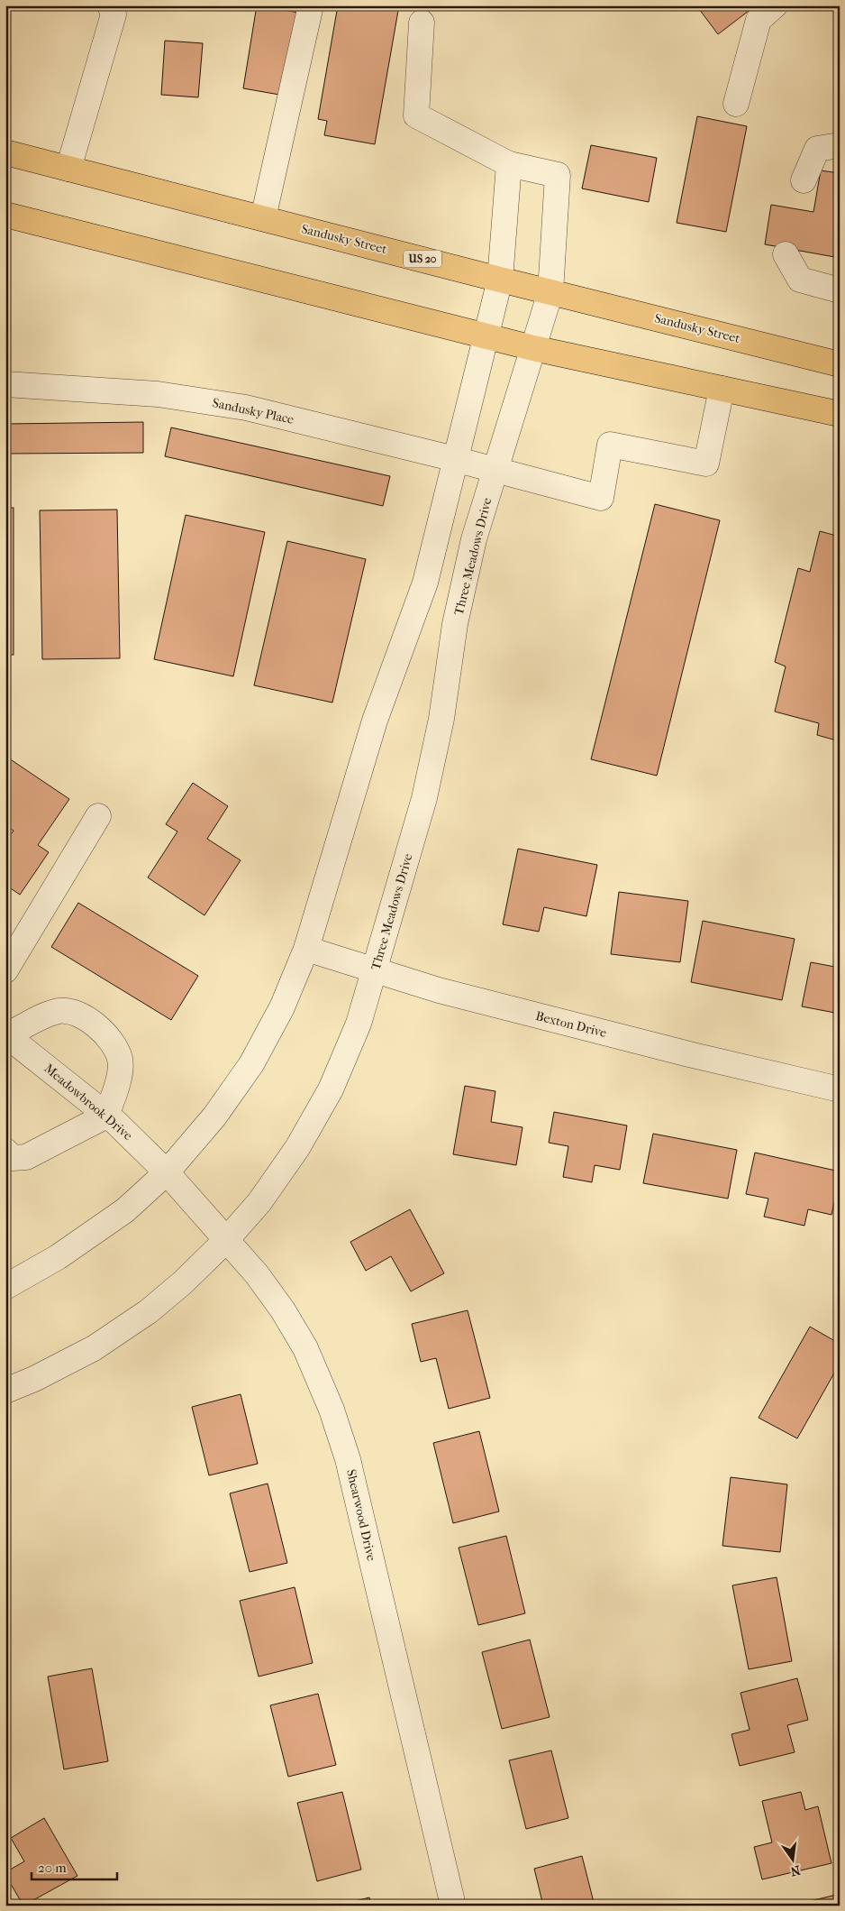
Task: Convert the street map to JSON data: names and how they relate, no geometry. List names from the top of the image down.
{
  "streets": {
    "main road": ["Sandusky Street", "US 20"],
    "street": [
      "Sandusky Place",
      "Three Meadows Drive",
      "Bexton Drive",
      "Meadowbrook Drive",
      "Shearwood Drive"
    ]
  },
  "crossings": [
    ["Sandusky Street", "Three Meadows Drive"],
    ["Sandusky Place", "Three Meadows Drive"],
    ["Three Meadows Drive", "Bexton Drive"],
    ["Three Meadows Drive", "Shearwood Drive"],
    ["Meadowbrook Drive", "Shearwood Drive"]
  ],
  "scale_bar": "20 m",
  "north": "bottom"
}
